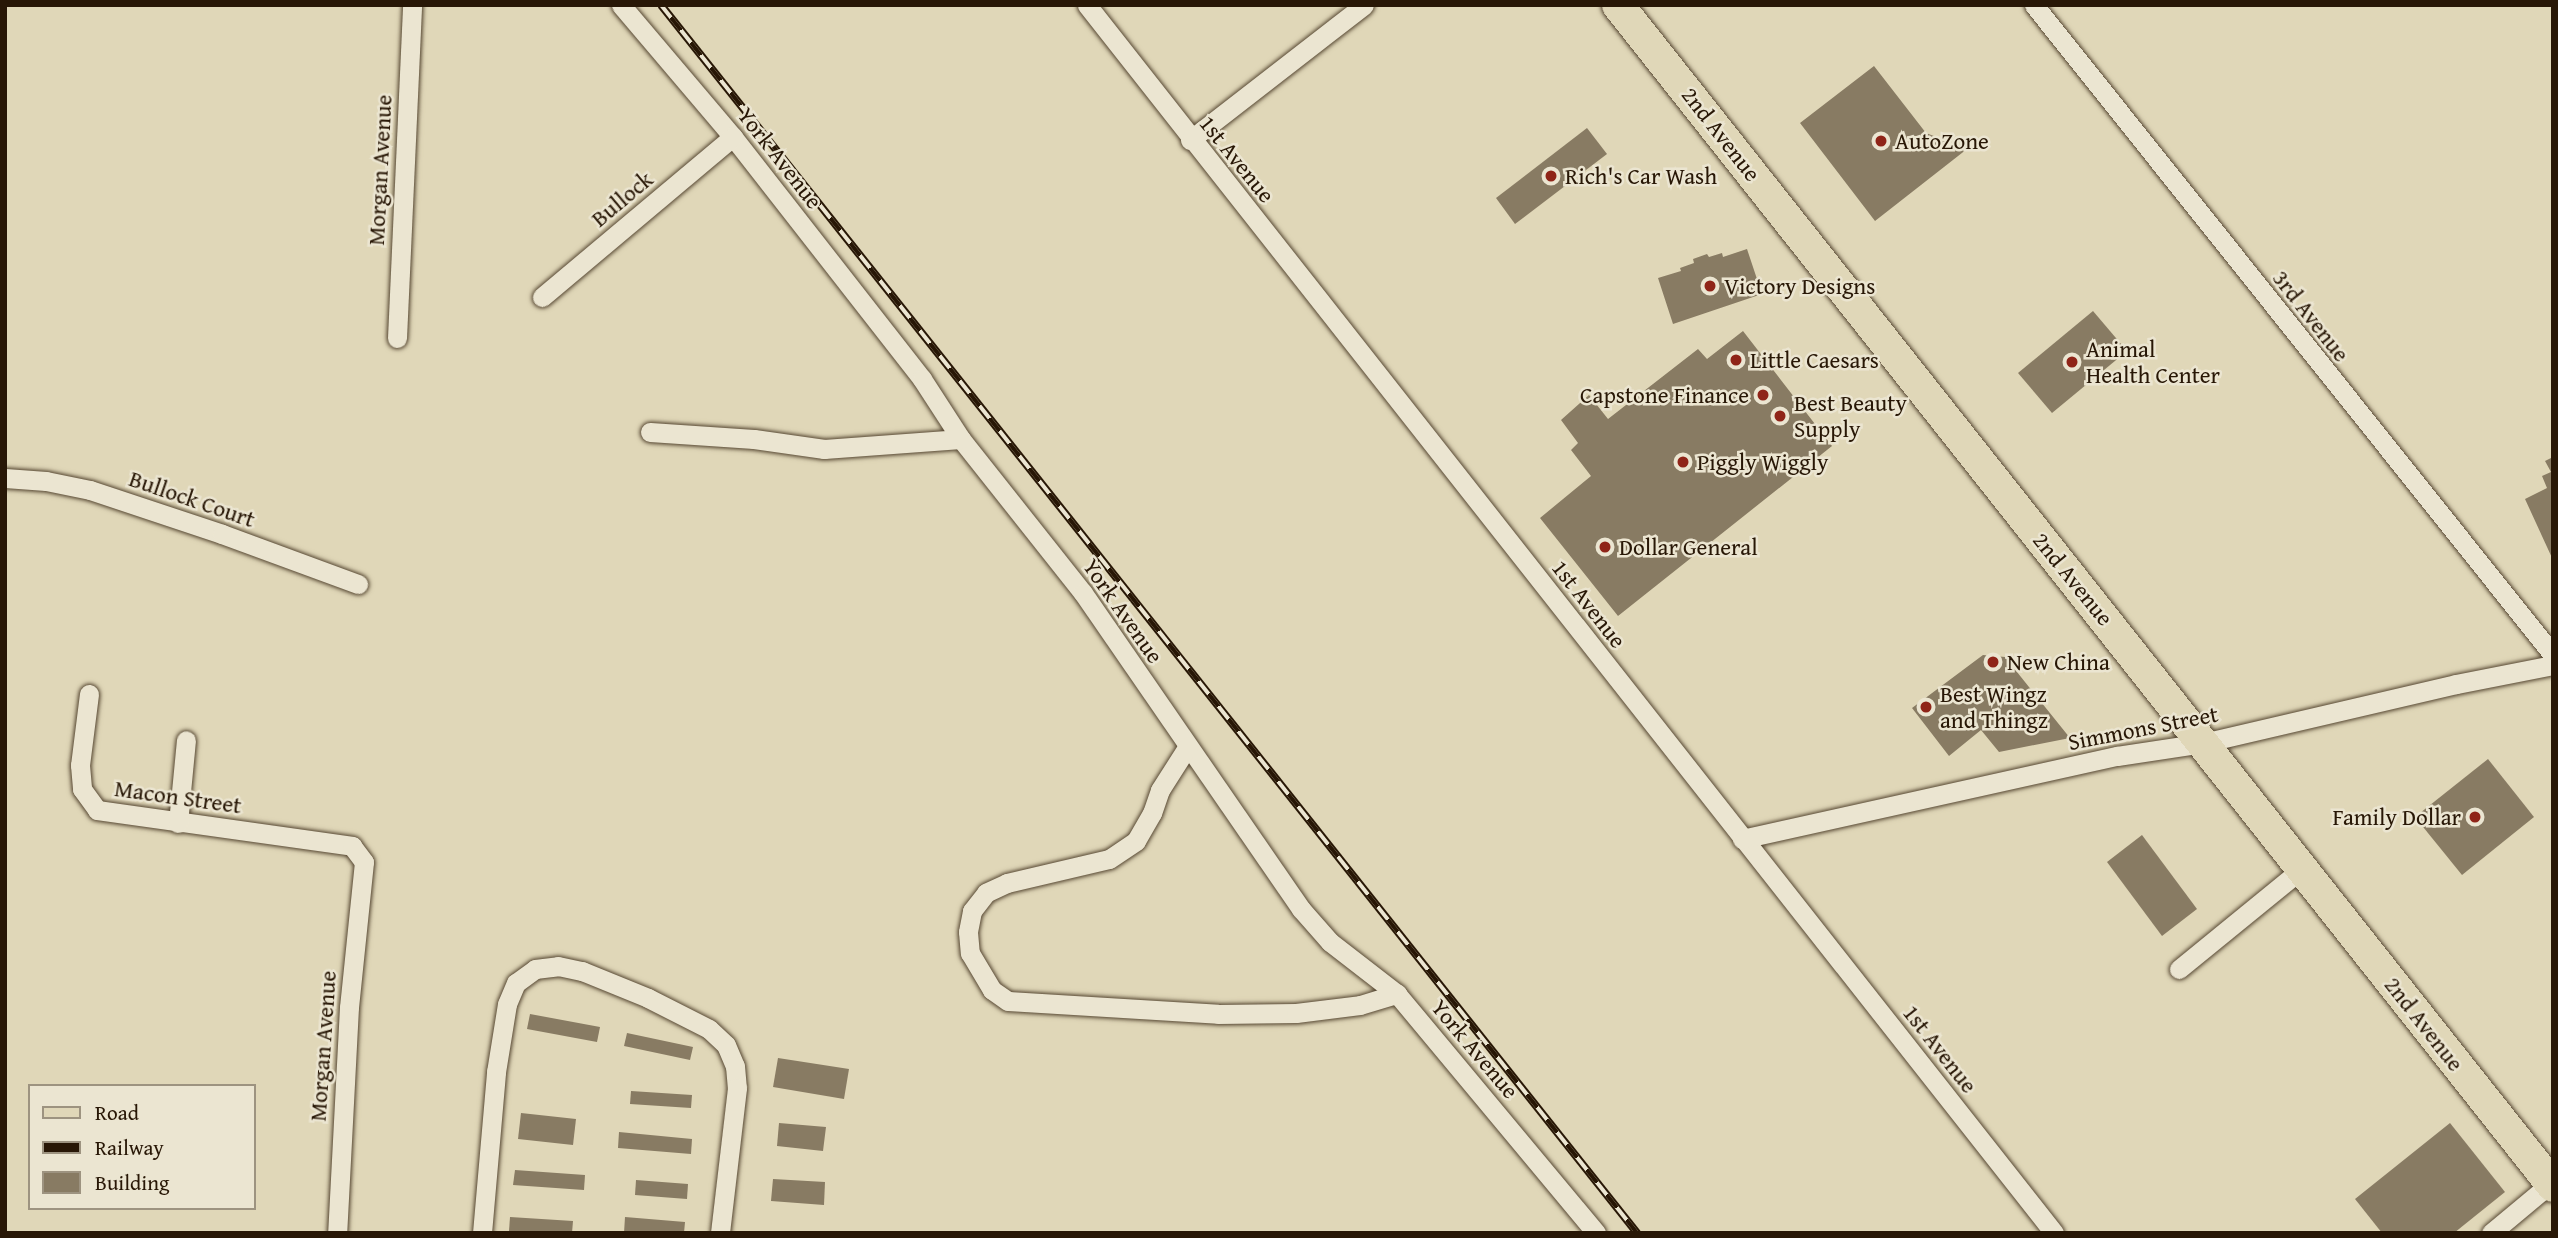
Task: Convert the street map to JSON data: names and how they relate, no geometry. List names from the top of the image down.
{
  "streets": {
    "main road": ["2nd Avenue"],
    "street": [
      "York Avenue",
      "1st Avenue",
      "Morgan Avenue",
      "Bullock",
      "3rd Avenue",
      "Bullock Court",
      "Simmons Street",
      "Macon Street"
    ]
  },
  "crossings": [
    ["2nd Avenue", "Simmons Street"],
    ["York Avenue", "Bullock"],
    ["1st Avenue", "Simmons Street"],
    ["Morgan Avenue", "Macon Street"]
  ],
  "places": [
    "AutoZone",
    "Rich's Car Wash",
    "Victory Designs",
    "Little Caesars",
    "Animal Health Center",
    "Capstone Finance",
    "Best Beauty Supply",
    "Piggly Wiggly",
    "Dollar General",
    "New China",
    "Best Wingz and Thingz",
    "Family Dollar"
  ],
  "legend": ["Road", "Railway", "Building"]
}
